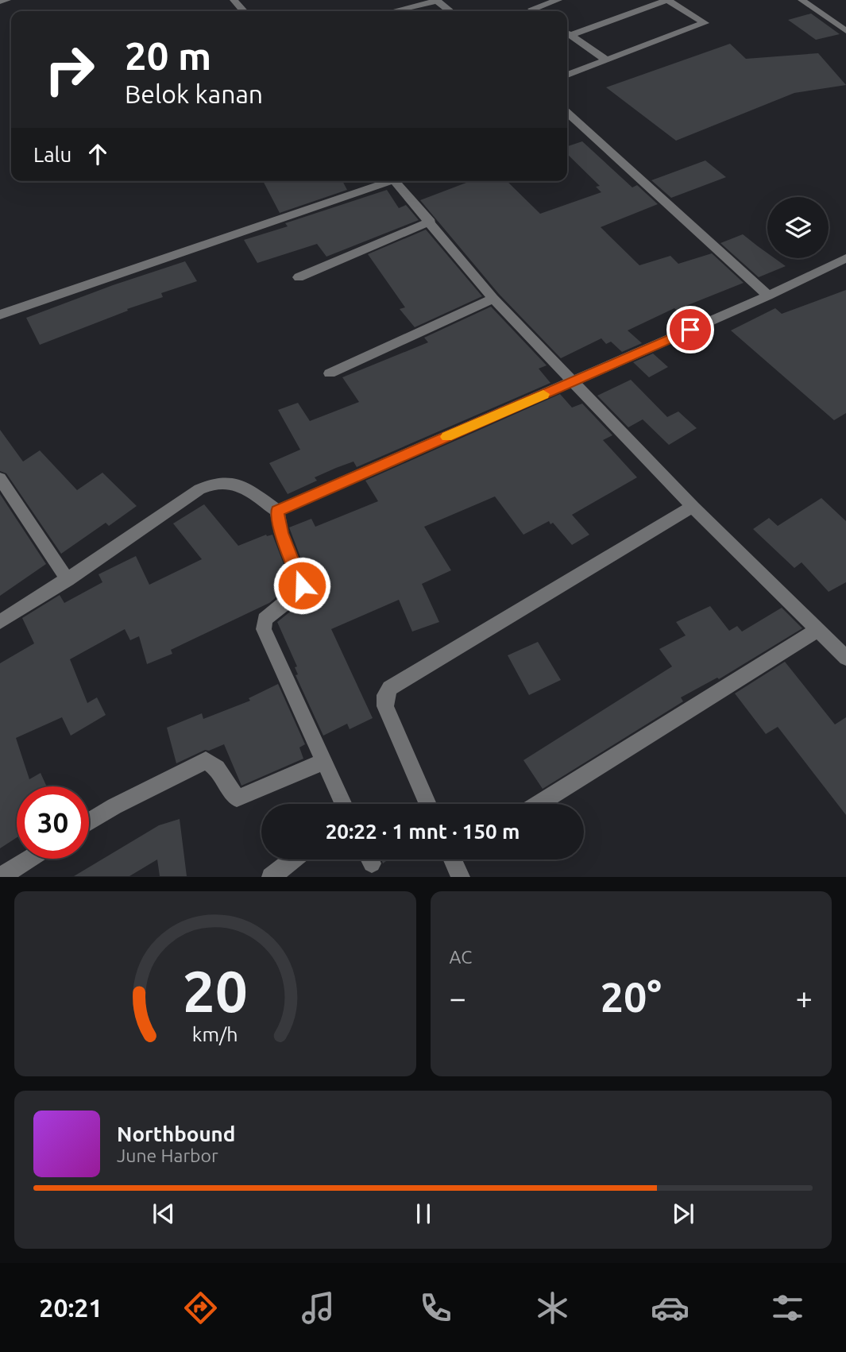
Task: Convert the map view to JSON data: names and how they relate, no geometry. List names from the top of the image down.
{
  "page": {
    "turn": ["20 m", "Belok kanan"],
    "then": "Lalu",
    "limit": "30",
    "trip": "20:22 · 1 mnt · 150 m",
    "tile": "AC",
    "heat": ["−", "20°", "+"],
    "song": ["Northbound", "June Harbor"],
    "tabs": "20:21",
    "gauge": ["20", "km/h"]
  }
}
